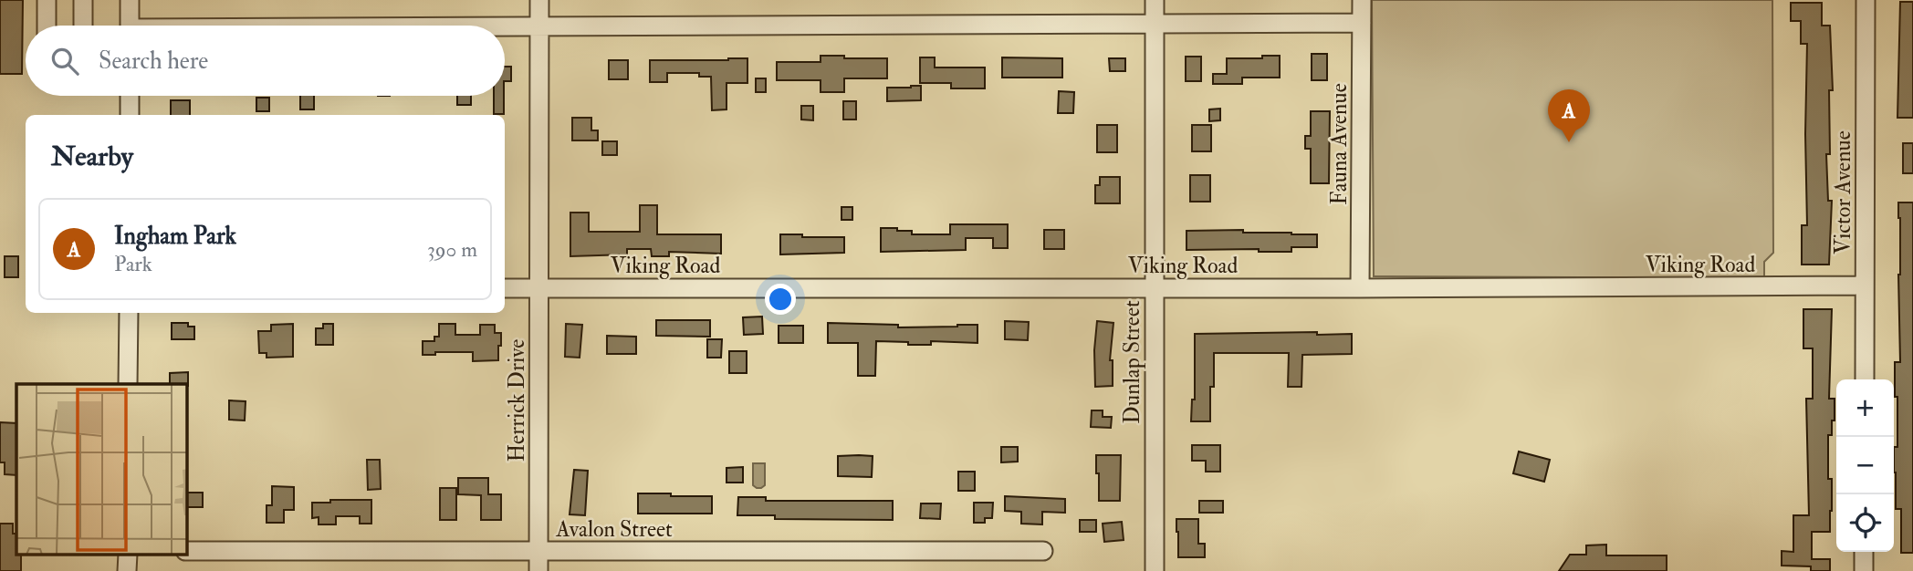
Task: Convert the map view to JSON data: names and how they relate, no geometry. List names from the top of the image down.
{
  "streets": {
    "street": [
      "Fauna Avenue",
      "Victor Avenue",
      "Viking Road",
      "Dunlap Street",
      "Herrick Drive",
      "Avalon Street"
    ]
  },
  "crossings": [
    ["Fauna Avenue", "Viking Road"],
    ["Victor Avenue", "Viking Road"],
    ["Viking Road", "Dunlap Street"],
    ["Viking Road", "Herrick Drive"],
    ["Herrick Drive", "Avalon Street"]
  ],
  "page": {
    "search": "Search here",
    "pins": "A",
    "heading": "Nearby",
    "list": [
      {
        "mark": "A",
        "name": "Ingham Park",
        "note": "Park",
        "value": "390 m"
      }
    ],
    "map_buttons": ["+", "−"]
  }
}
